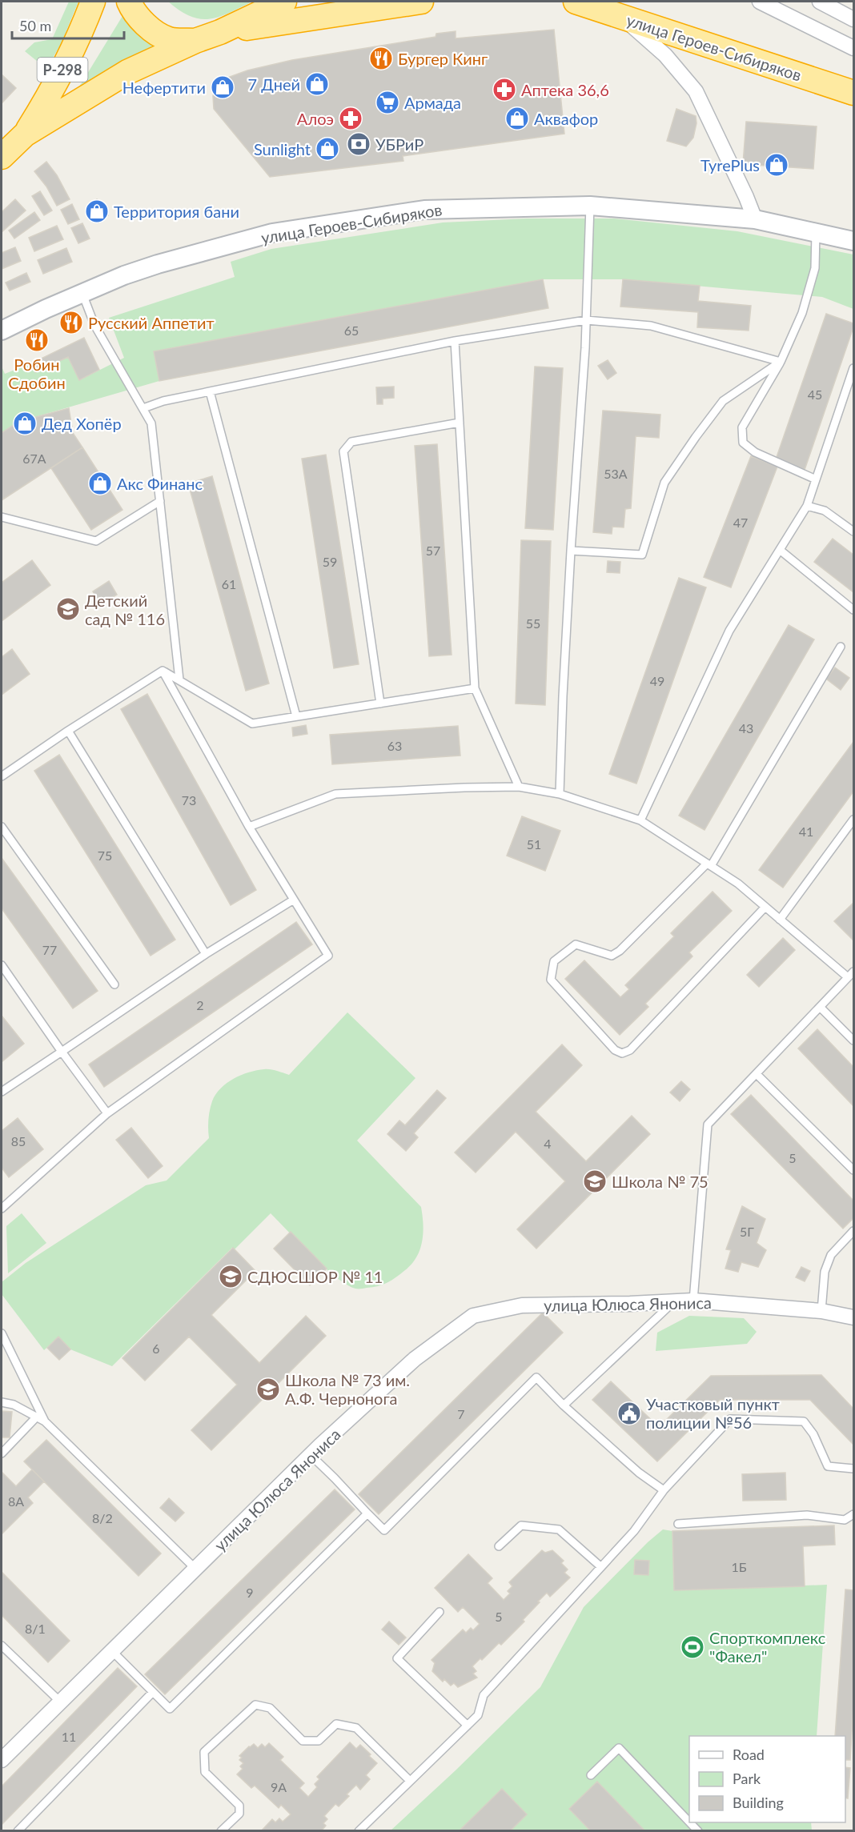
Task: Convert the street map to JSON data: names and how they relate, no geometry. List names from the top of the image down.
{
  "streets": {
    "highway": ["улица Героев-Сибиряков", "Р-298"],
    "street": ["улица Юлюса Янониса"]
  },
  "places": {
    "restaurant": ["Бургер Кинг", "Русский Аппетит", "Робин Сдобин"],
    "shop": [
      "7 Дней",
      "Нефертити",
      "Аквафор",
      "Sunlight",
      "TyrePlus",
      "Территория бани",
      "Дед Хопёр",
      "Акс Финанс"
    ],
    "pharmacy": ["Аптека 36,6", "Алоэ"],
    "supermarket": ["Армада"],
    "bank": ["УБРиР"],
    "school or university": [
      "Детский сад № 116",
      "Школа № 75",
      "СДЮСШОР № 11",
      "Школа № 73 им. А.Ф. Чернонога"
    ],
    "public building": ["Участковый пункт полиции №56"],
    "sports": ["Спорткомплекс \"Факел\""]
  },
  "house_numbers": [
    "65",
    "45",
    "67А",
    "53А",
    "47",
    "57",
    "59",
    "61",
    "55",
    "49",
    "43",
    "63",
    "73",
    "41",
    "51",
    "75",
    "77",
    "2",
    "85",
    "4",
    "5",
    "5Г",
    "6",
    "7",
    "8А",
    "8/2",
    "1Б",
    "9",
    "5",
    "8/1",
    "11",
    "9А"
  ],
  "legend": ["Road", "Park", "Building"],
  "scale_bar": "50 m"
}
